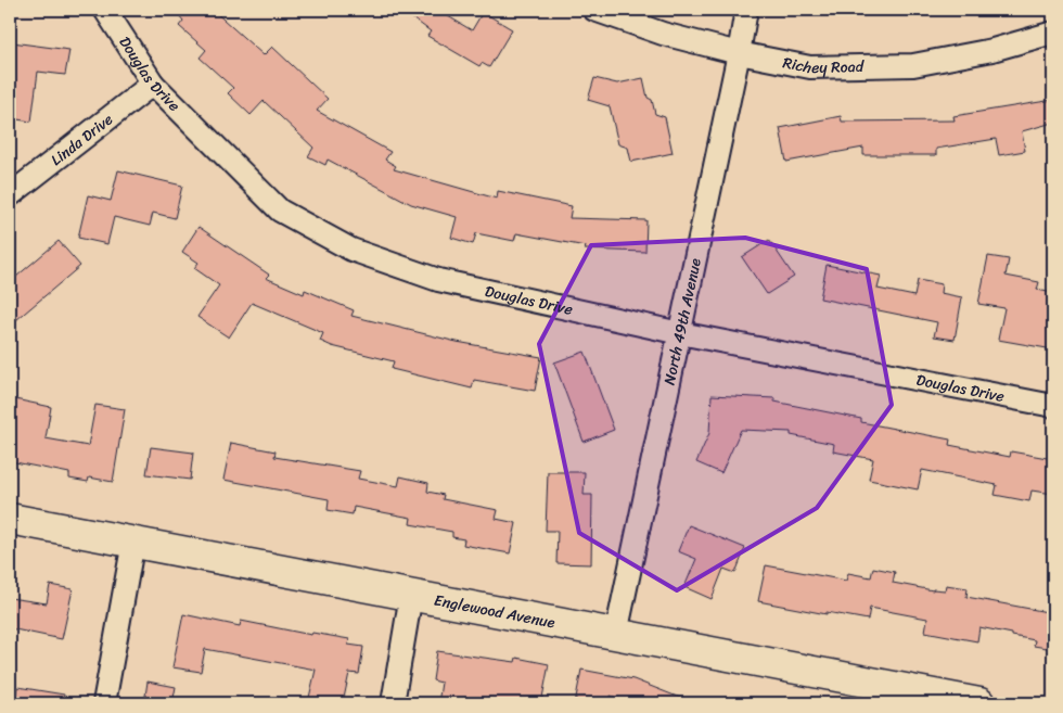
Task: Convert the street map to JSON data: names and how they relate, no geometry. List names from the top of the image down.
{
  "streets": {
    "street": [
      "Richey Road",
      "Douglas Drive",
      "Linda Drive",
      "North 49th Avenue",
      "Englewood Avenue"
    ]
  },
  "crossings": [
    ["Richey Road", "North 49th Avenue"],
    ["Douglas Drive", "Linda Drive"],
    ["Douglas Drive", "North 49th Avenue"],
    ["North 49th Avenue", "Englewood Avenue"]
  ]
}
